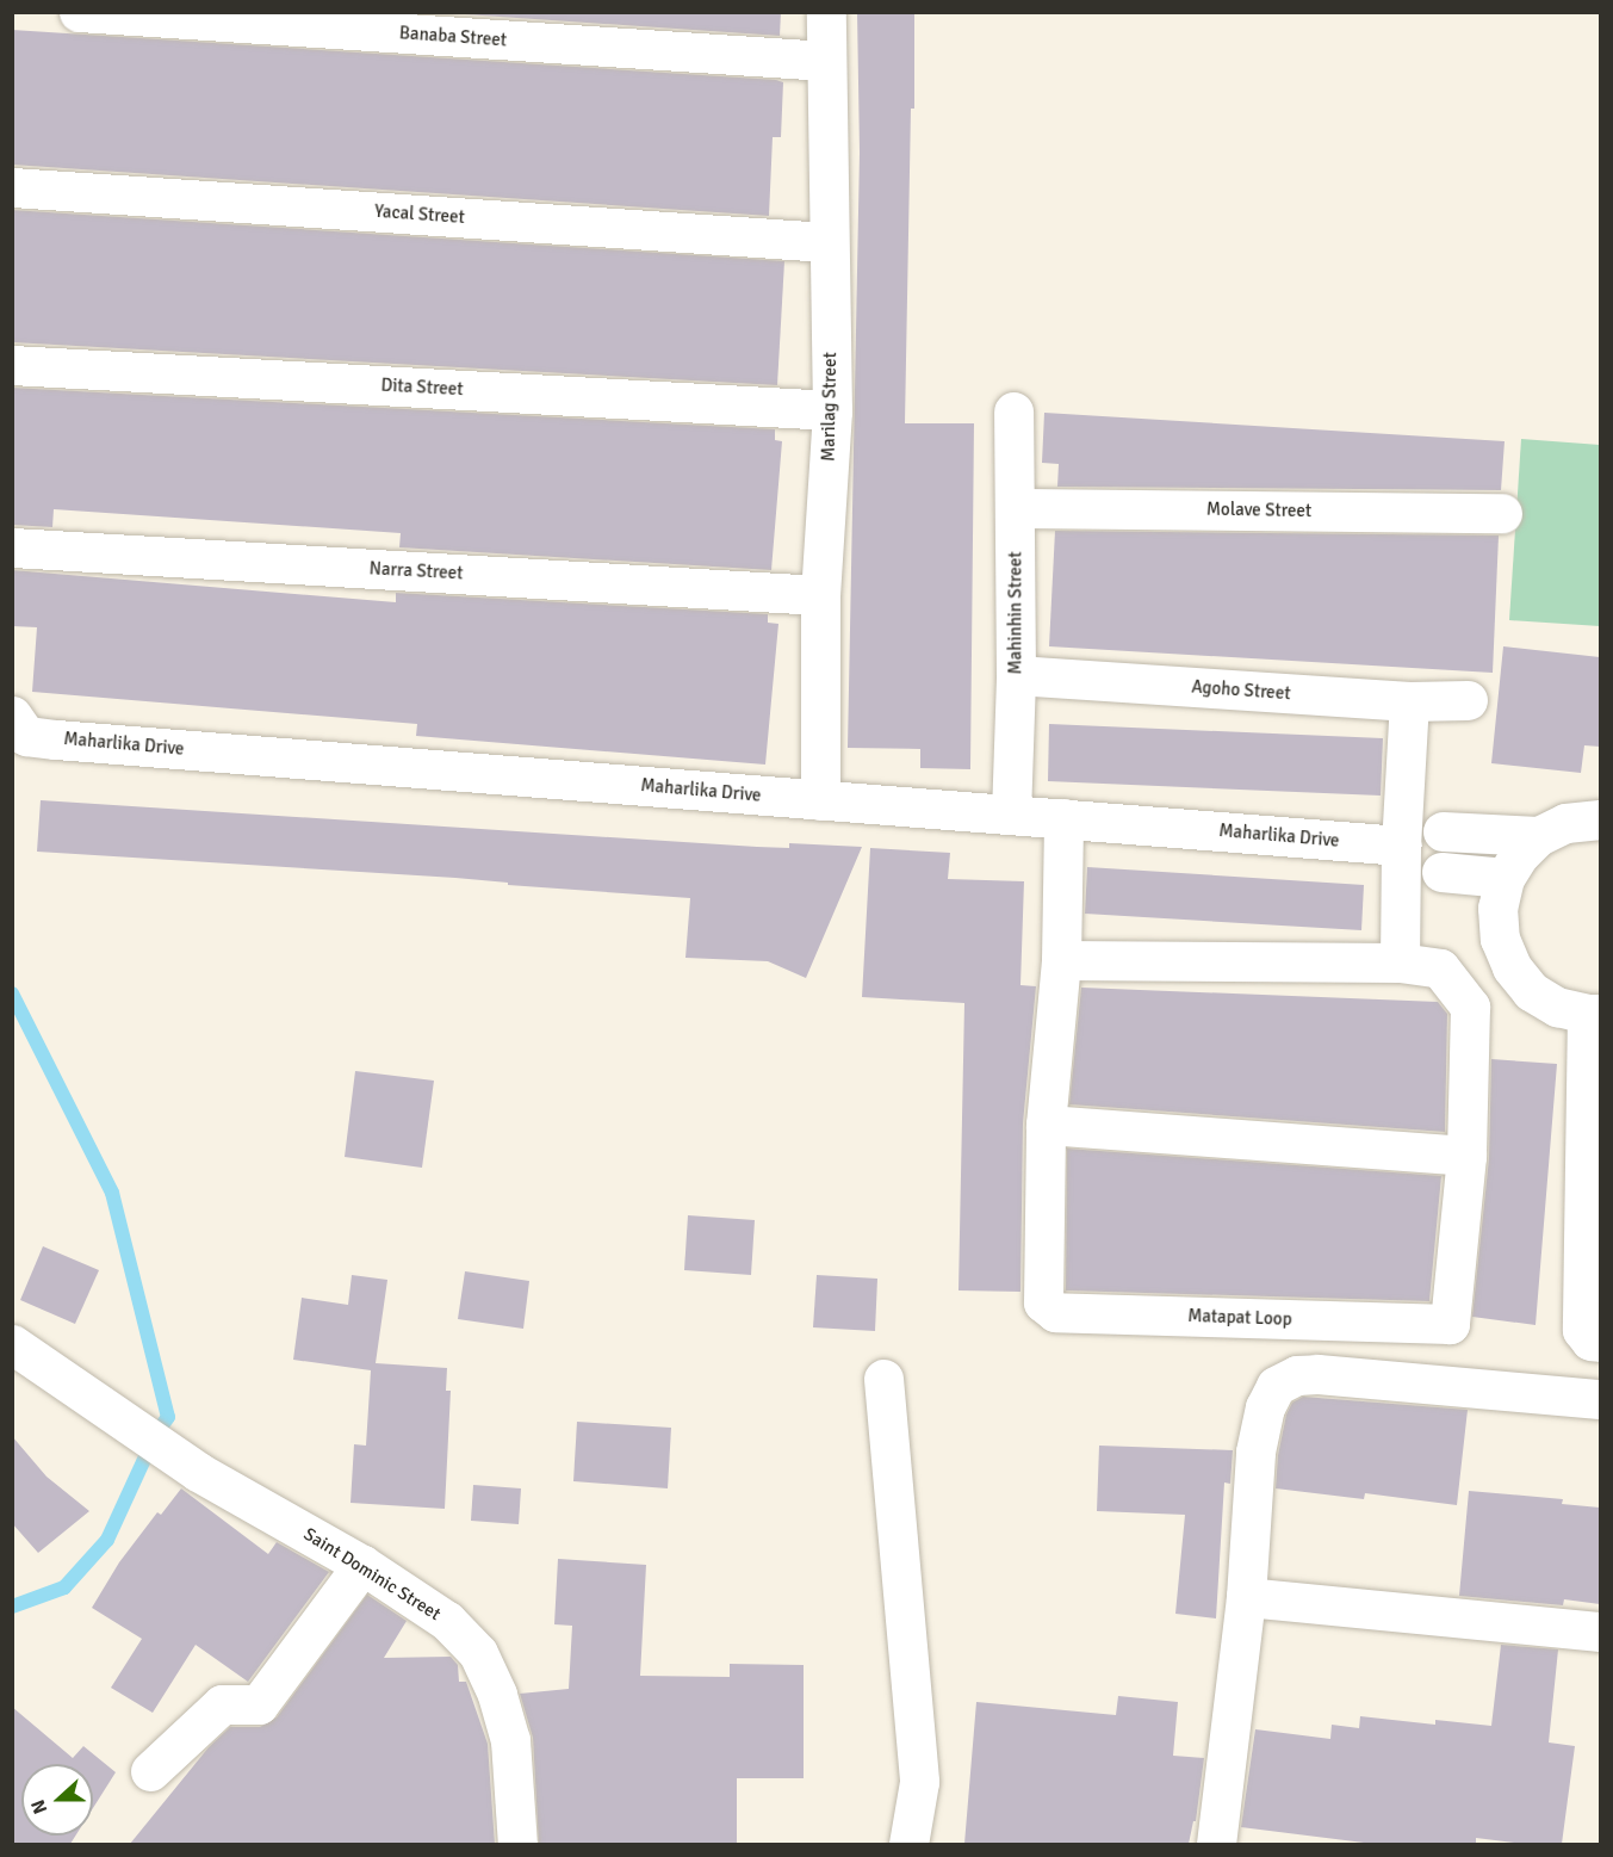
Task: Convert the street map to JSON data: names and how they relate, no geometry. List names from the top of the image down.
{
  "streets": {
    "street": [
      "Banaba Street",
      "Yacal Street",
      "Dita Street",
      "Marilag Street",
      "Molave Street",
      "Narra Street",
      "Mahinhin Street",
      "Agoho Street",
      "Maharlika Drive",
      "Matapat Loop",
      "Saint Dominic Street"
    ]
  },
  "crossings": [
    ["Banaba Street", "Marilag Street"],
    ["Yacal Street", "Marilag Street"],
    ["Dita Street", "Marilag Street"],
    ["Marilag Street", "Narra Street"],
    ["Marilag Street", "Maharlika Drive"],
    ["Molave Street", "Mahinhin Street"],
    ["Mahinhin Street", "Agoho Street"],
    ["Mahinhin Street", "Maharlika Drive"],
    ["Maharlika Drive", "Matapat Loop"]
  ],
  "north": "left"
}
